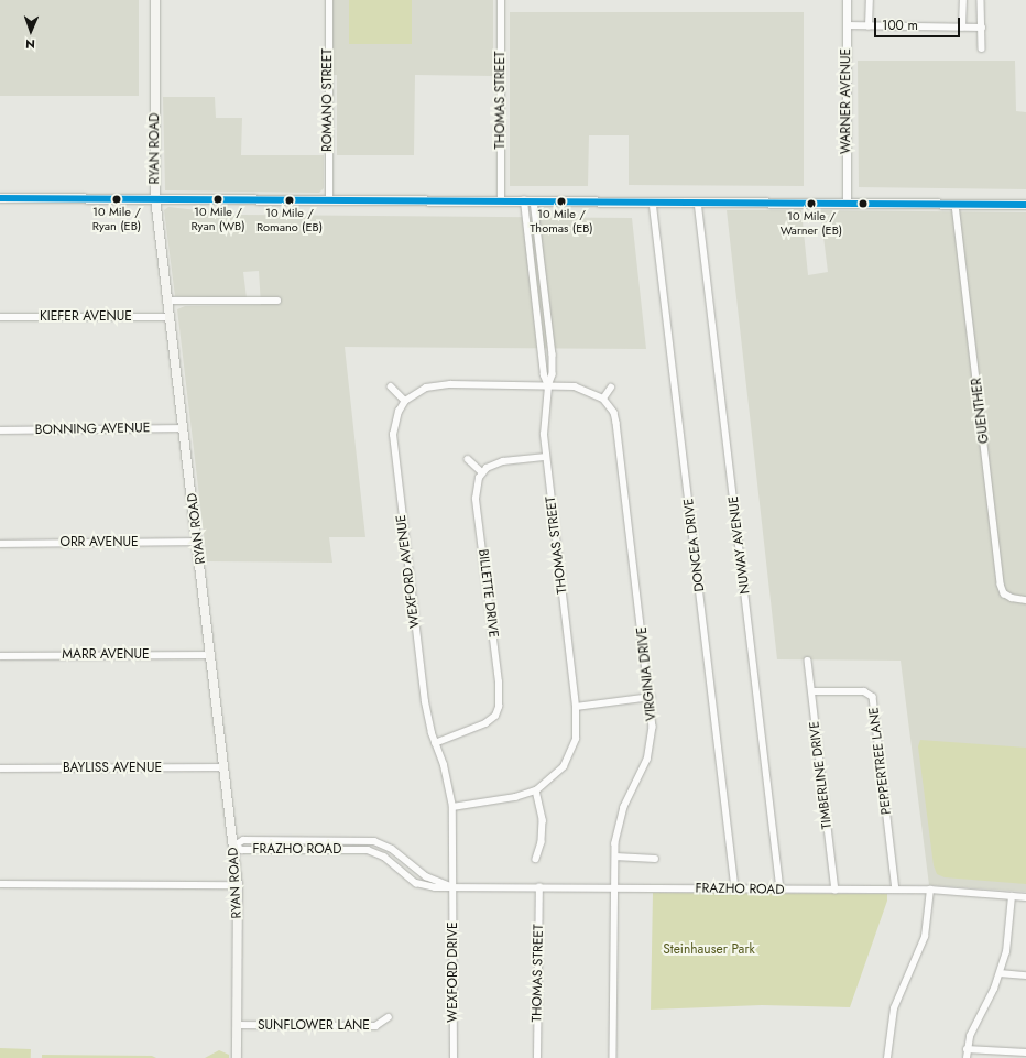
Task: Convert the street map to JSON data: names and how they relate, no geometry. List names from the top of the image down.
{
  "streets": {
    "main road": ["RYAN ROAD"],
    "street": [
      "ROMANO STREET",
      "THOMAS STREET",
      "WARNER AVENUE",
      "KIEFER AVENUE",
      "GUENTHER",
      "BONNING AVENUE",
      "ORR AVENUE",
      "DONCEA DRIVE",
      "NUWAY AVENUE",
      "WEXFORD AVENUE",
      "BILLETTE DRIVE",
      "MARR AVENUE",
      "VIRGINIA DRIVE",
      "PEPPERTREE LANE",
      "BAYLISS AVENUE",
      "TIMBERLINE DRIVE",
      "FRAZHO ROAD",
      "WEXFORD DRIVE",
      "SUNFLOWER LANE"
    ]
  },
  "crossings": [
    ["THOMAS STREET", "WEXFORD AVENUE"],
    ["THOMAS STREET", "FRAZHO ROAD"],
    ["RYAN ROAD", "KIEFER AVENUE"],
    ["RYAN ROAD", "BONNING AVENUE"],
    ["RYAN ROAD", "ORR AVENUE"],
    ["RYAN ROAD", "MARR AVENUE"],
    ["RYAN ROAD", "BAYLISS AVENUE"],
    ["RYAN ROAD", "FRAZHO ROAD"],
    ["RYAN ROAD", "SUNFLOWER LANE"],
    ["DONCEA DRIVE", "FRAZHO ROAD"],
    ["NUWAY AVENUE", "FRAZHO ROAD"],
    ["WEXFORD AVENUE", "BILLETTE DRIVE"],
    ["WEXFORD AVENUE", "FRAZHO ROAD"],
    ["WEXFORD AVENUE", "WEXFORD DRIVE"],
    ["VIRGINIA DRIVE", "FRAZHO ROAD"],
    ["PEPPERTREE LANE", "TIMBERLINE DRIVE"],
    ["PEPPERTREE LANE", "FRAZHO ROAD"],
    ["TIMBERLINE DRIVE", "FRAZHO ROAD"],
    ["FRAZHO ROAD", "WEXFORD DRIVE"]
  ],
  "parks": ["Steinhauser Park"],
  "places": [
    "10 Mile / Ryan (EB)",
    "10 Mile / Ryan (WB)",
    "10 Mile / Romano (EB)",
    "10 Mile / Thomas (EB)",
    "10 Mile / Warner (EB)"
  ],
  "scale_bar": "100 m",
  "north": "bottom"
}
